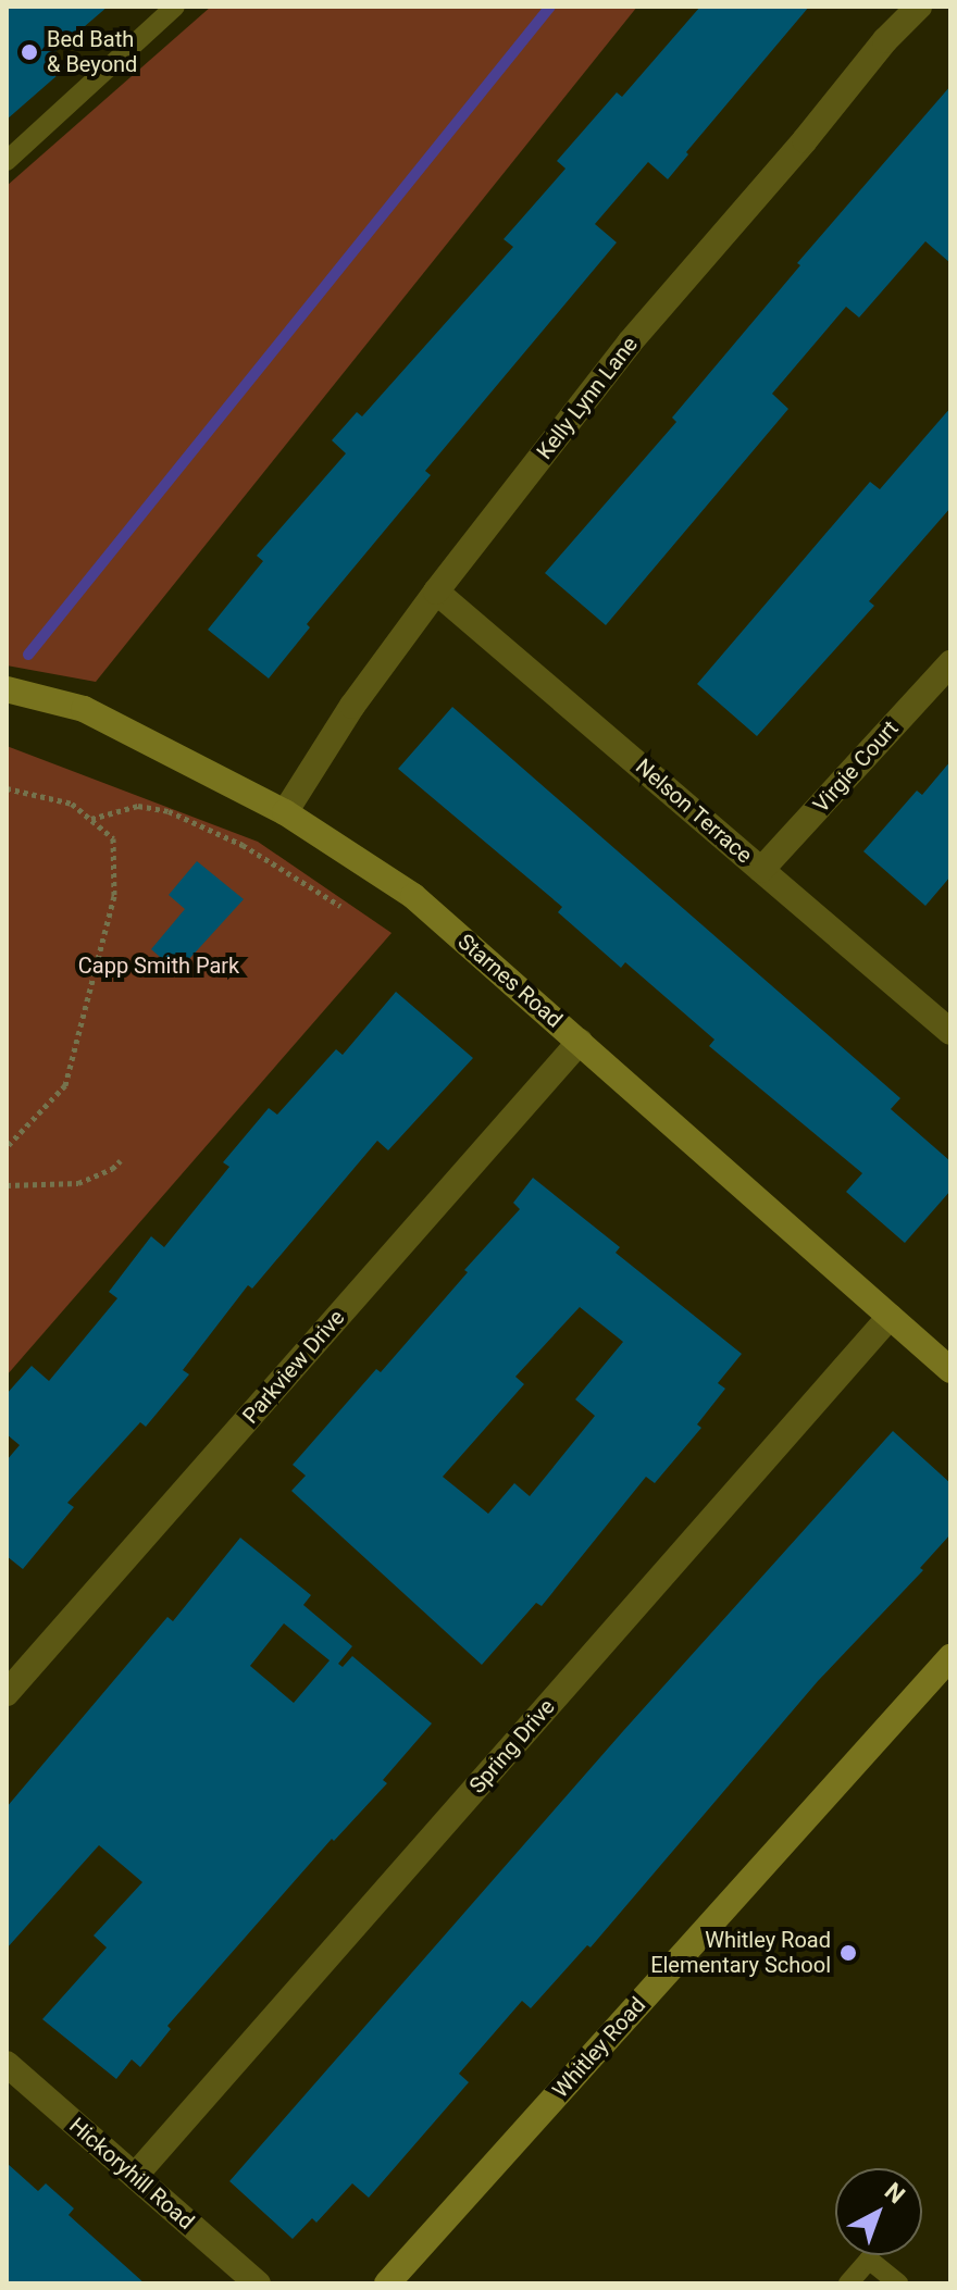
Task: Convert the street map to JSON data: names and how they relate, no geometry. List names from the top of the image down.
{
  "streets": {
    "main road": ["Starnes Road", "Whitley Road"],
    "street": [
      "Kelly Lynn Lane",
      "Virgie Court",
      "Nelson Terrace",
      "Parkview Drive",
      "Spring Drive",
      "Hickoryhill Road"
    ]
  },
  "crossings": [
    ["Kelly Lynn Lane", "Nelson Terrace"],
    ["Kelly Lynn Lane", "Starnes Road"],
    ["Virgie Court", "Nelson Terrace"],
    ["Starnes Road", "Parkview Drive"],
    ["Starnes Road", "Spring Drive"],
    ["Spring Drive", "Hickoryhill Road"]
  ],
  "parks": ["Capp Smith Park"],
  "places": ["Bed Bath & Beyond", "Whitley Road Elementary School"],
  "north": "top right"
}
